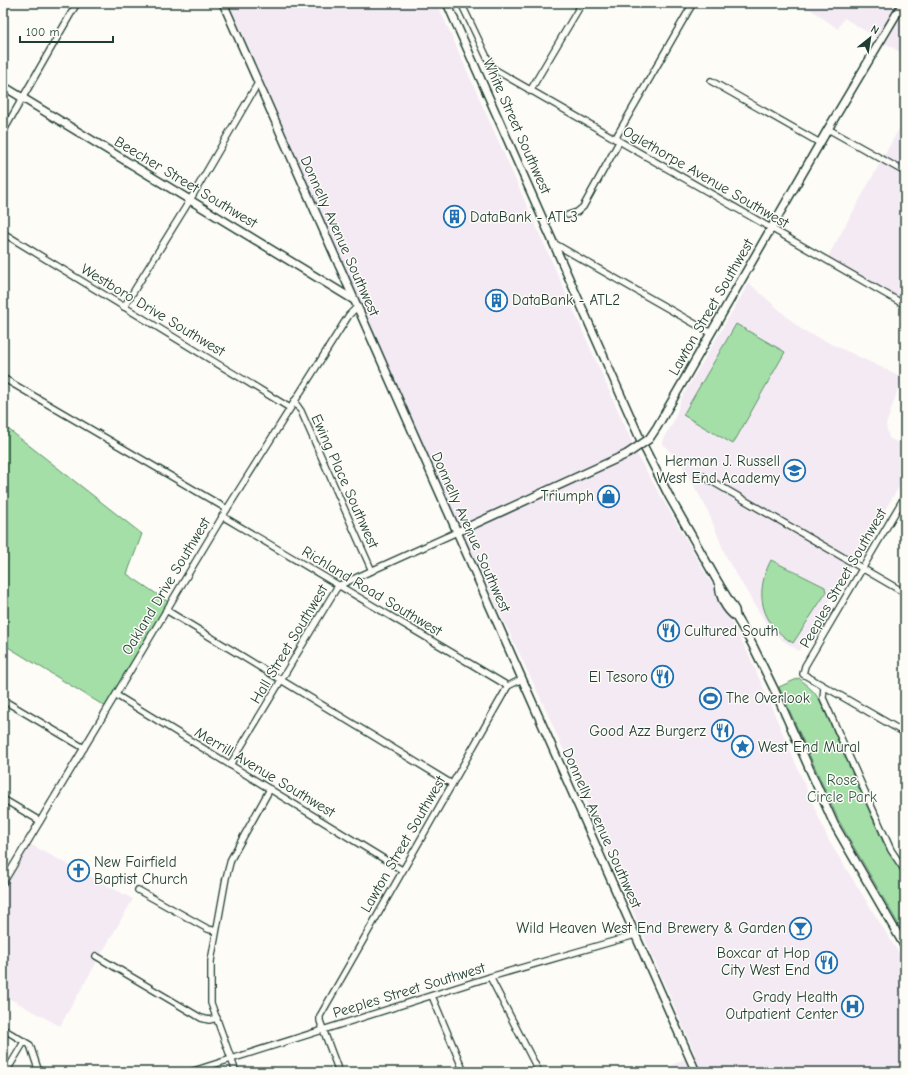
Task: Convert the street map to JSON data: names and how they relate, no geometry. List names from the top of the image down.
{
  "streets": {
    "street": [
      "White Street Southwest",
      "Oglethorpe Avenue Southwest",
      "Beecher Street Southwest",
      "Donnelly Avenue Southwest",
      "Lawton Street Southwest",
      "Westboro Drive Southwest",
      "Ewing Place Southwest",
      "Peeples Street Southwest",
      "Oakland Drive Southwest",
      "Richland Road Southwest",
      "Hall Street Southwest",
      "Merrill Avenue Southwest"
    ]
  },
  "crossings": [
    ["Oglethorpe Avenue Southwest", "Lawton Street Southwest"],
    ["Beecher Street Southwest", "Donnelly Avenue Southwest"],
    ["Beecher Street Southwest", "Oakland Drive Southwest"],
    ["Donnelly Avenue Southwest", "Lawton Street Southwest"],
    ["Donnelly Avenue Southwest", "Peeples Street Southwest"],
    ["Donnelly Avenue Southwest", "Oakland Drive Southwest"],
    ["Donnelly Avenue Southwest", "Hall Street Southwest"],
    ["Lawton Street Southwest", "Peeples Street Southwest"],
    ["Lawton Street Southwest", "Richland Road Southwest"],
    ["Lawton Street Southwest", "Hall Street Southwest"],
    ["Lawton Street Southwest", "Merrill Avenue Southwest"],
    ["Westboro Drive Southwest", "Oakland Drive Southwest"],
    ["Ewing Place Southwest", "Oakland Drive Southwest"],
    ["Ewing Place Southwest", "Hall Street Southwest"],
    ["Oakland Drive Southwest", "Richland Road Southwest"],
    ["Oakland Drive Southwest", "Merrill Avenue Southwest"],
    ["Richland Road Southwest", "Hall Street Southwest"],
    ["Hall Street Southwest", "Merrill Avenue Southwest"]
  ],
  "parks": ["Rose Circle Park"],
  "places": {
    "building": ["DataBank - ATL3", "DataBank - ATL2"],
    "school or university": ["Herman J. Russell West End Academy"],
    "shop": ["Triumph"],
    "restaurant": [
      "Cultured South",
      "El Tesoro",
      "Good Azz Burgerz",
      "Boxcar at Hop City West End"
    ],
    "sports": ["The Overlook"],
    "place": ["West End Mural"],
    "church": ["New Fairfield Baptist Church"],
    "bar": ["Wild Heaven West End Brewery & Garden"],
    "hospital": ["Grady Health Outpatient Center"]
  },
  "scale_bar": "100 m",
  "north": "top right"
}
